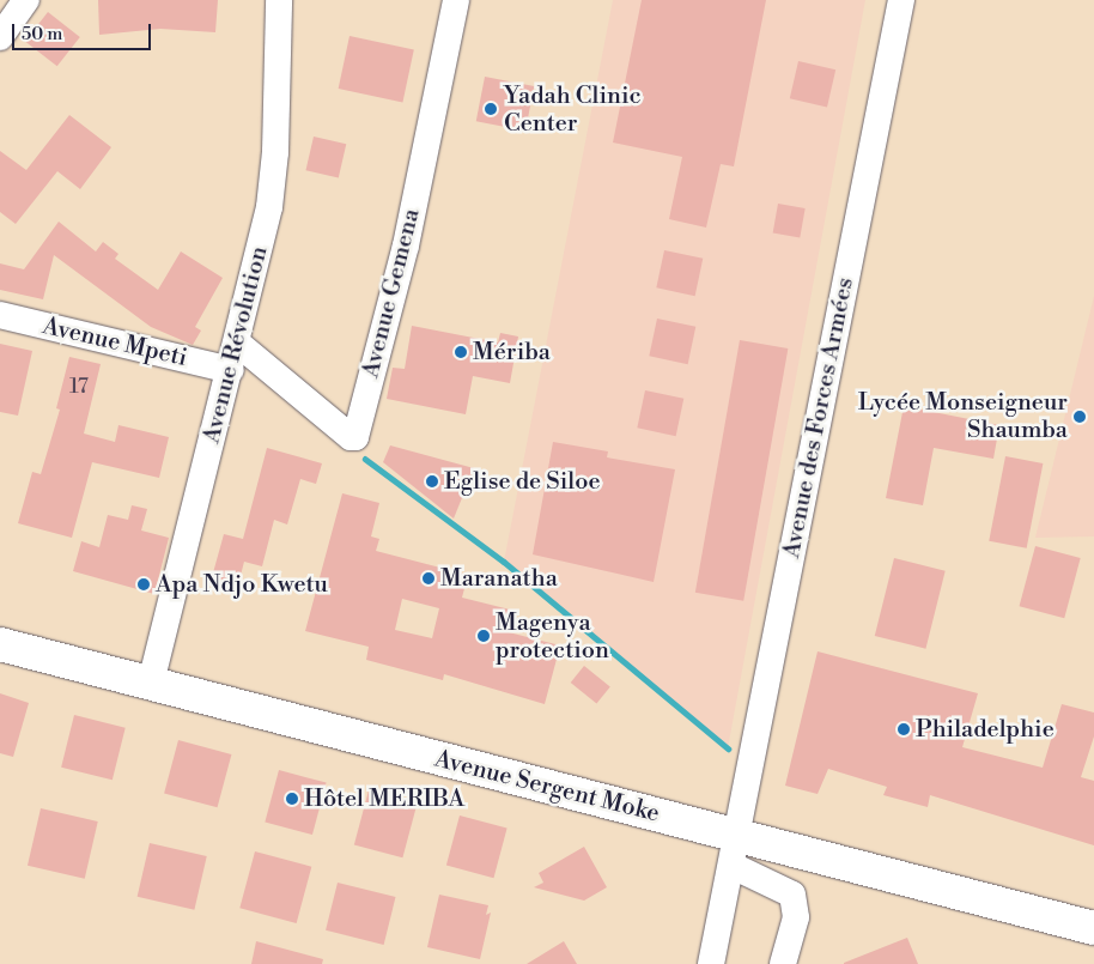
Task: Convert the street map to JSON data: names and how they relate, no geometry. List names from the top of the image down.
{
  "streets": {
    "main road": ["Avenue Sergent Moke"],
    "street": [
      "Avenue Gemena",
      "Avenue Mpeti",
      "Avenue Révolution",
      "Avenue des Forces Armées"
    ]
  },
  "crossings": [
    ["Avenue Gemena", "Avenue Révolution"],
    ["Avenue Mpeti", "Avenue Révolution"],
    ["Avenue Révolution", "Avenue Sergent Moke"],
    ["Avenue des Forces Armées", "Avenue Sergent Moke"]
  ],
  "places": [
    "Yadah Clinic Center",
    "Mériba",
    "Lycée Monseigneur Shaumba",
    "Eglise de Siloe",
    "Maranatha",
    "Apa Ndjo Kwetu",
    "Magenya protection",
    "Philadelphie",
    "Hôtel MERIBA"
  ],
  "house_numbers": ["17"],
  "scale_bar": "50 m"
}
